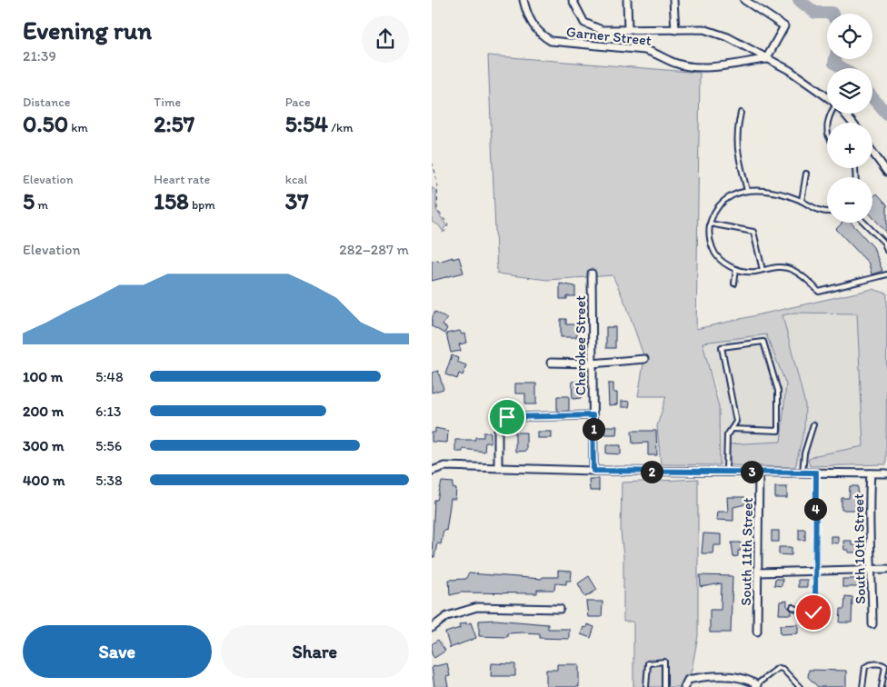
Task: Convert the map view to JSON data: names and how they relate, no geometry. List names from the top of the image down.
{
  "streets": {
    "street": [
      "Garner Street",
      "Cherokee Street",
      "South 10th Street",
      "South 11th Street"
    ]
  },
  "page": {
    "heading": ["Evening run", "21:39"],
    "map_buttons": ["+", "−"],
    "stats": [
      ["Distance", "0.50 km"],
      ["Time", "2:57"],
      ["Pace", "5:54 /km"],
      ["Elevation", "5 m"],
      ["Heart rate", "158 bpm"],
      ["kcal", "37"]
    ],
    "chart": ["Elevation", "282–287 m"],
    "list": [
      {
        "name": "100 m",
        "note": "5:48"
      },
      {
        "name": "200 m",
        "note": "6:13"
      },
      {
        "name": "300 m",
        "note": "5:56"
      },
      {
        "name": "400 m",
        "note": "5:38"
      }
    ],
    "pins": [
      "1",
      "2",
      "3",
      "4"
    ],
    "buttons": ["Save", "Share"]
  }
}
